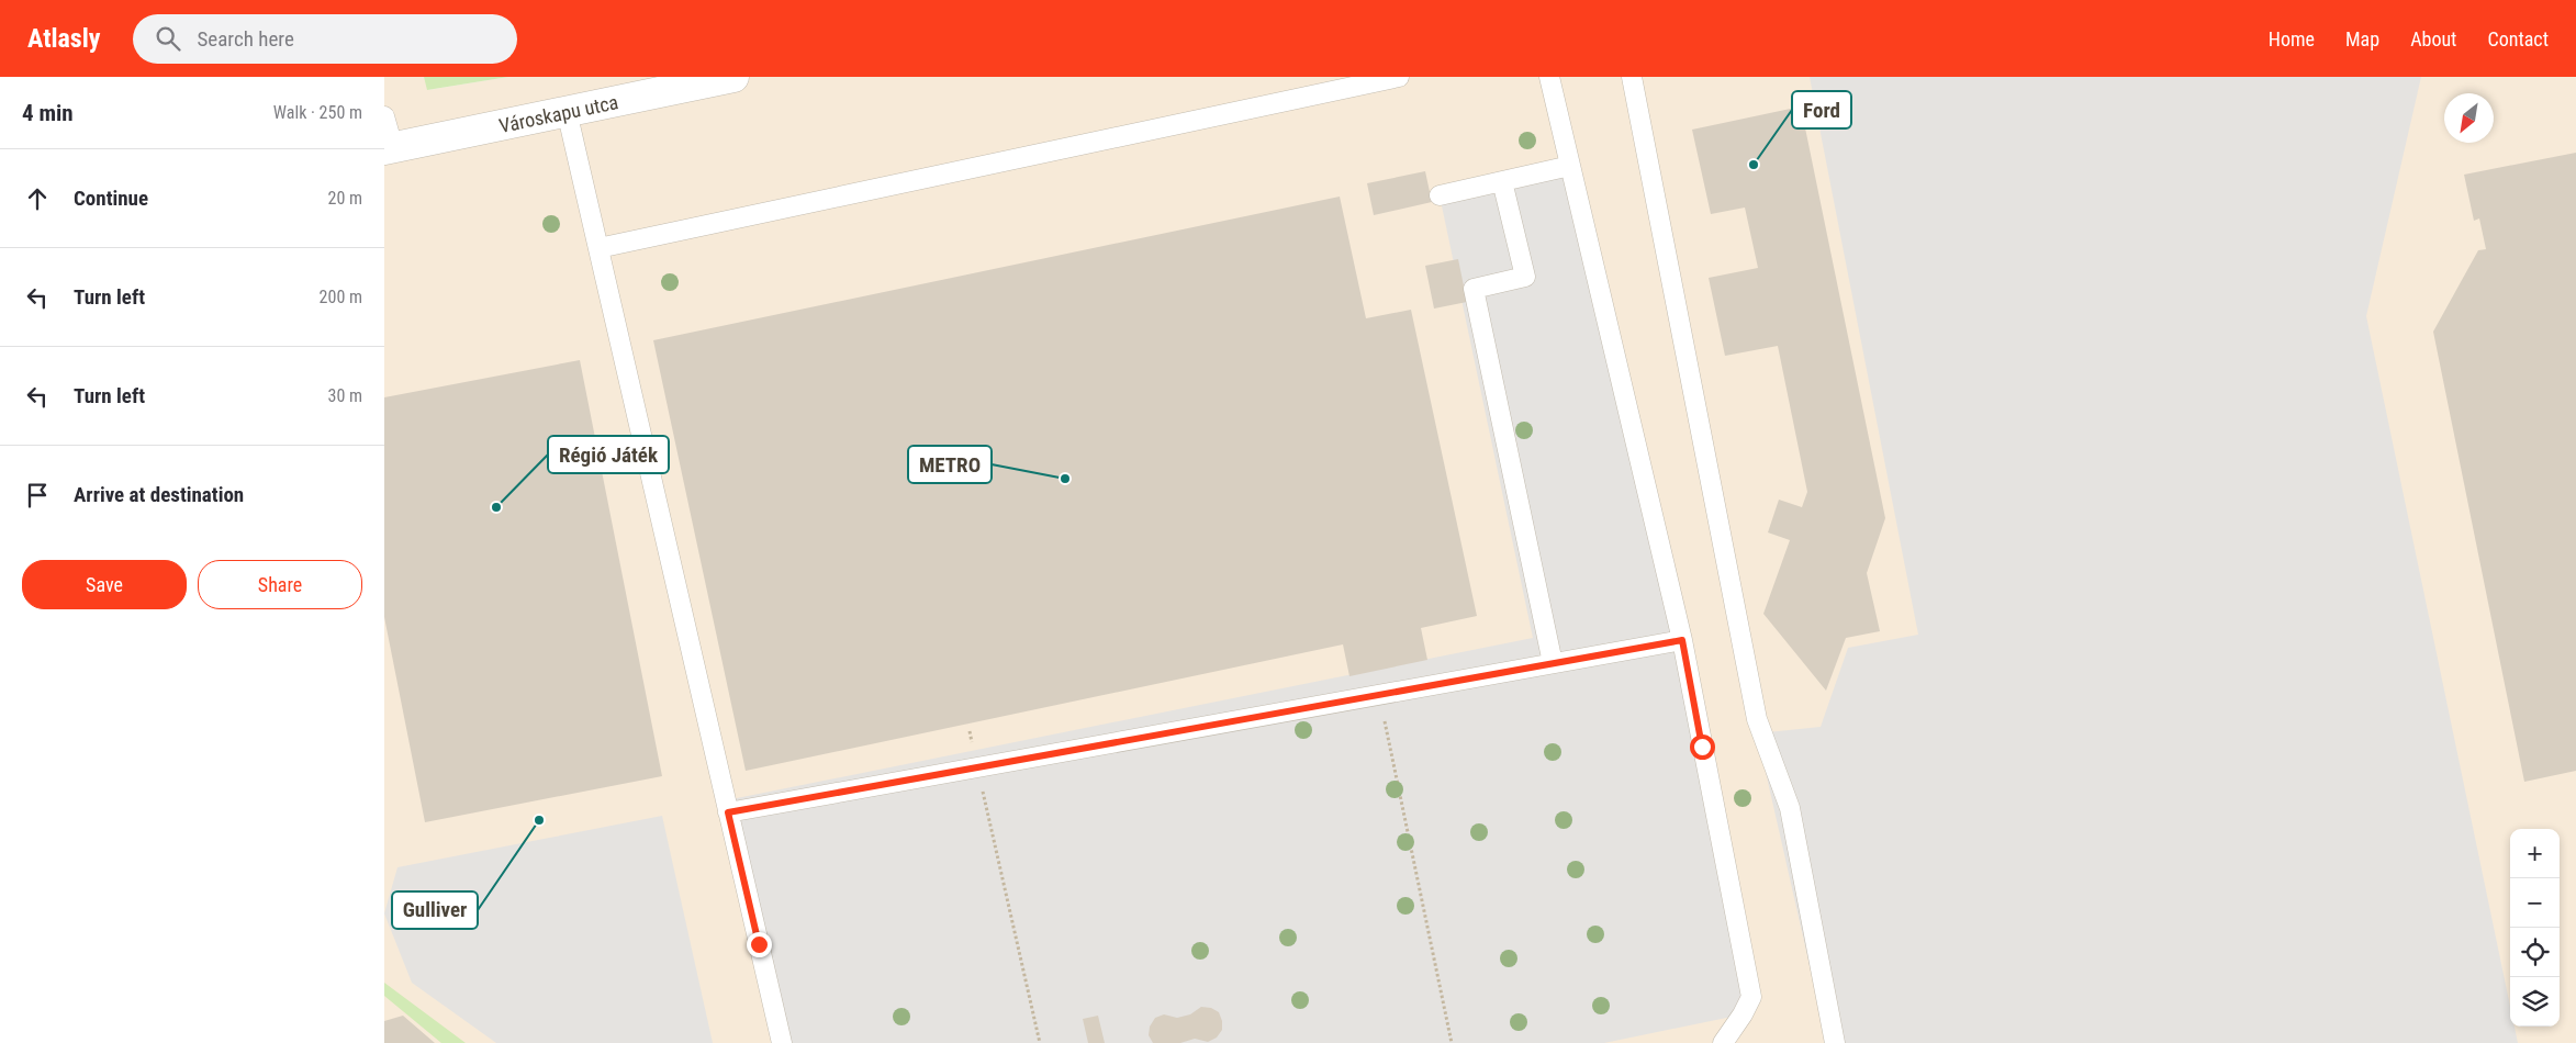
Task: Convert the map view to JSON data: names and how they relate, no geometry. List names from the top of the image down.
{
  "streets": {
    "street": ["Városkapu utca"]
  },
  "places": [
    "Ford",
    "METRO",
    "Régió Játék",
    "Gulliver"
  ],
  "north": "bottom left",
  "page": {
    "header": "Atlasly",
    "search": "Search here",
    "nav": [
      "Home",
      "Map",
      "About",
      "Contact"
    ],
    "heading": ["4 min", "Walk · 250 m"],
    "list": [
      ["Continue", "20 m"],
      ["Turn left", "200 m"],
      ["Turn left", "30 m"],
      "Arrive at destination"
    ],
    "buttons": ["Save", "Share"],
    "map_buttons": ["+", "−"]
  }
}
